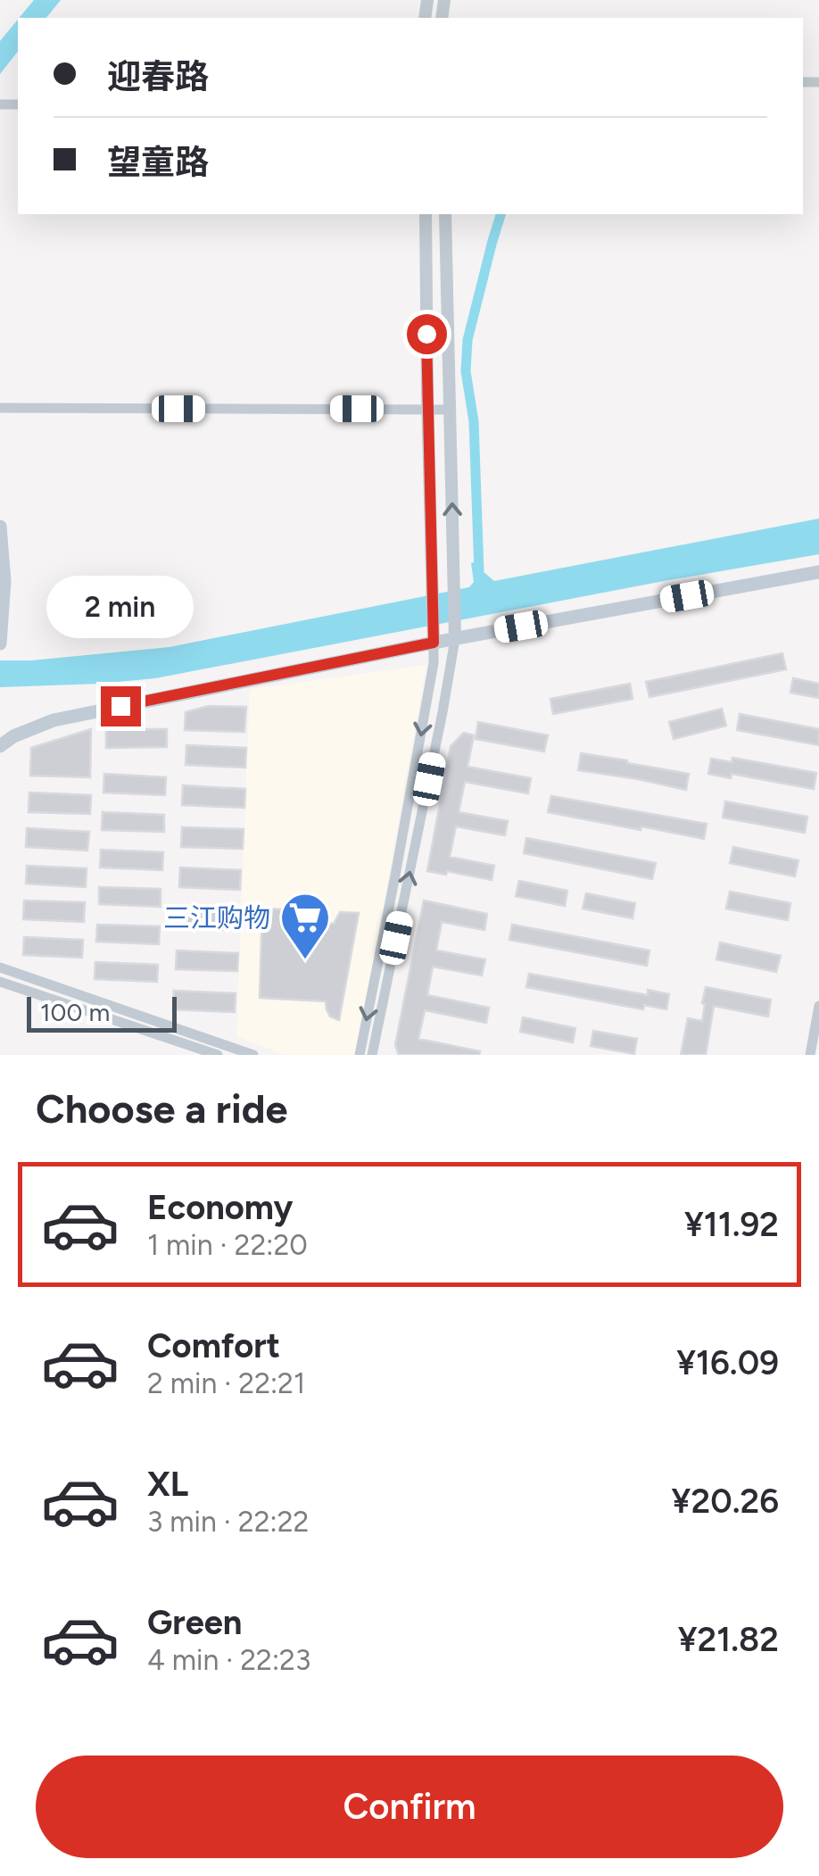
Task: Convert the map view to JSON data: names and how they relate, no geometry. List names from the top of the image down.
{
  "places": {
    "supermarket": ["三江购物"]
  },
  "scale_bar": "100 m",
  "page": {
    "banner": ["迎春路", "望童路"],
    "bubble": "2 min",
    "scale": "100 m",
    "heading": "Choose a ride",
    "list": [
      {
        "name": "Economy",
        "note": "1 min · 22:20",
        "value": "¥11.92"
      },
      {
        "name": "Comfort",
        "note": "2 min · 22:21",
        "value": "¥16.09"
      },
      {
        "name": "XL",
        "note": "3 min · 22:22",
        "value": "¥20.26"
      },
      {
        "name": "Green",
        "note": "4 min · 22:23",
        "value": "¥21.82"
      }
    ],
    "buttons": "Confirm"
  }
}
